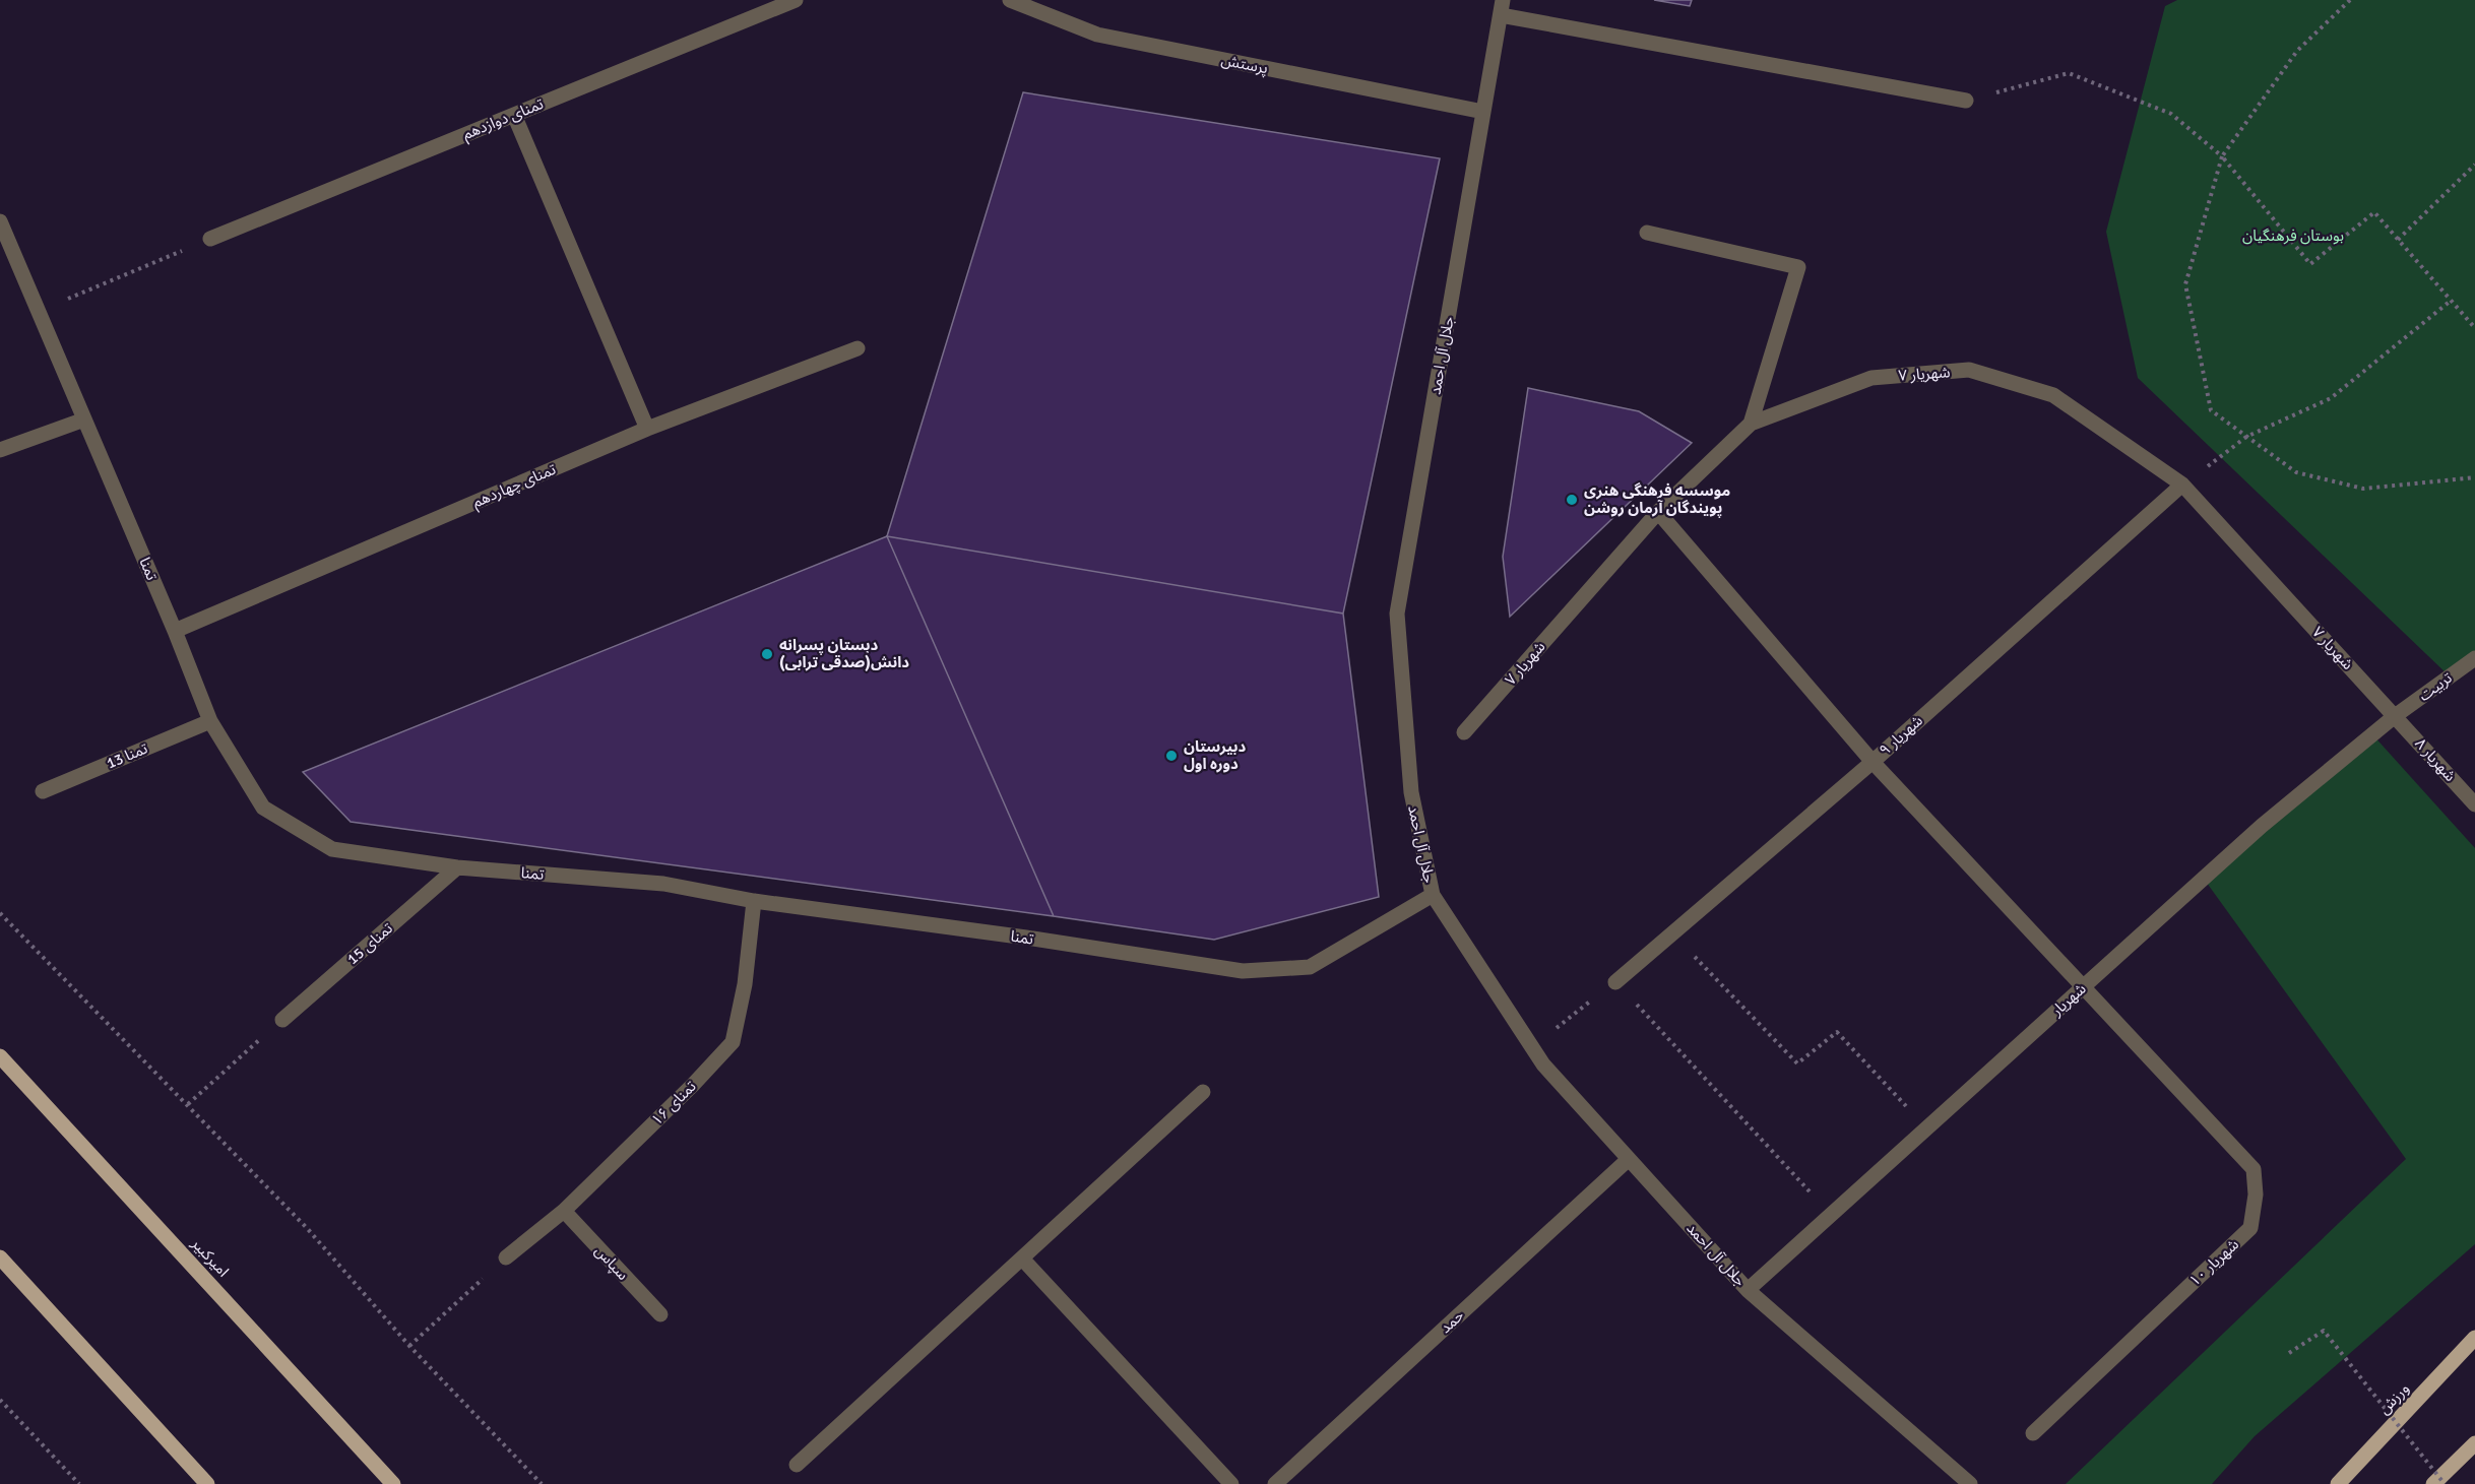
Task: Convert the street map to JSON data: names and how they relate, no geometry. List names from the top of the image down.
{
  "streets": {
    "main road": ["امیرکبیر", "ورزش"],
    "street": [
      "پرستش",
      "تمنای دوازدهم",
      "جلال آل احمد",
      "شهریار ۷",
      "تمنای چهاردهم",
      "تمنا",
      "تربیت",
      "شهریار ۹",
      "تمنا 13",
      "شهریار ۸",
      "تمنای 15",
      "شهریار",
      "تمنای ۱۶",
      "سپاس",
      "شهریار ۱۰",
      "حمد"
    ]
  },
  "crossings": [
    ["پرستش", "جلال آل احمد"],
    ["جلال آل احمد", "تمنا"],
    ["جلال آل احمد", "شهریار"],
    ["جلال آل احمد", "حمد"],
    ["شهریار ۷", "تربیت"],
    ["شهریار ۷", "شهریار ۹"],
    ["شهریار ۷", "شهریار ۸"],
    ["شهریار ۷", "شهریار"],
    ["شهریار ۷", "شهریار ۱۰"],
    ["تمنای چهاردهم", "تمنا"],
    ["تمنا", "تمنا 13"],
    ["تمنا", "تمنای 15"],
    ["تمنا", "تمنای ۱۶"],
    ["تربیت", "شهریار ۸"],
    ["تربیت", "شهریار"],
    ["شهریار ۹", "شهریار ۱۰"],
    ["شهریار ۸", "شهریار"],
    ["شهریار", "شهریار ۱۰"],
    ["تمنای ۱۶", "سپاس"]
  ],
  "parks": ["بوستان فرهنگیان"],
  "places": ["موسسه فرهنگی هنری پویندگان آرمان روشن", "دبستان پسرانه دانش(صدقی ترابی)", "دبیرستان دوره اول"]
}
